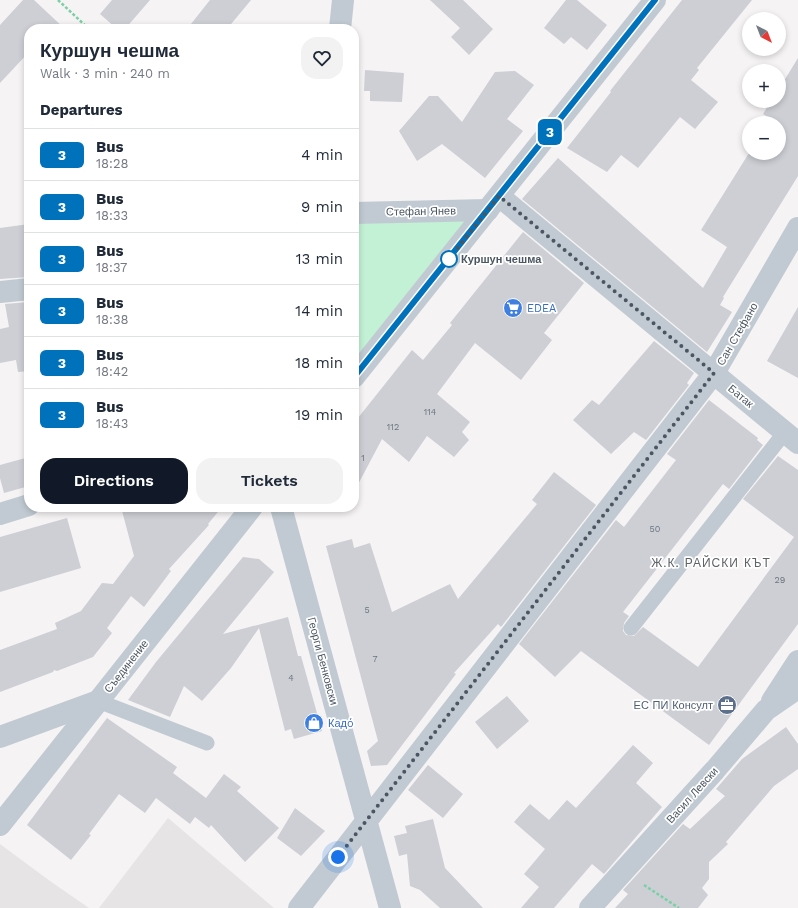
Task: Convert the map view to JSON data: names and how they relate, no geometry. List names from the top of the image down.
{
  "streets": {
    "street": [
      "Стефан Янев",
      "Сан Стефано",
      "Батак",
      "Георги Бенковски",
      "Съединение",
      "Васил Левски"
    ]
  },
  "crossings": [
    ["Стефан Янев", "Батак"],
    ["Сан Стефано", "Батак"],
    ["Сан Стефано", "Георги Бенковски"]
  ],
  "districts": ["Ж.К. РАЙСКИ КЪТ"],
  "places": {
    "other": ["Куршун чешма"],
    "supermarket": ["EDEA"],
    "office": ["ЕС ПИ Консулт"],
    "shop": ["Кадó"]
  },
  "lines": ["bus line 3"],
  "house_numbers": [
    "114",
    "112",
    "1",
    "50",
    "29",
    "5",
    "7",
    "4"
  ],
  "north": "bottom right",
  "page": {
    "on_map": "3",
    "map_buttons": ["+", "−"],
    "heading": [
      ["Куршун чешма", "Walk · 3 min · 240 m"],
      "Departures"
    ],
    "list": [
      {
        "mark": "3",
        "name": "Bus",
        "note": "18:28",
        "value": "4 min"
      },
      {
        "mark": "3",
        "name": "Bus",
        "note": "18:33",
        "value": "9 min"
      },
      {
        "mark": "3",
        "name": "Bus",
        "note": "18:37",
        "value": "13 min"
      },
      {
        "mark": "3",
        "name": "Bus",
        "note": "18:38",
        "value": "14 min"
      },
      {
        "mark": "3",
        "name": "Bus",
        "note": "18:42",
        "value": "18 min"
      },
      {
        "mark": "3",
        "name": "Bus",
        "note": "18:43",
        "value": "19 min"
      }
    ],
    "buttons": ["Directions", "Tickets"]
  }
}
